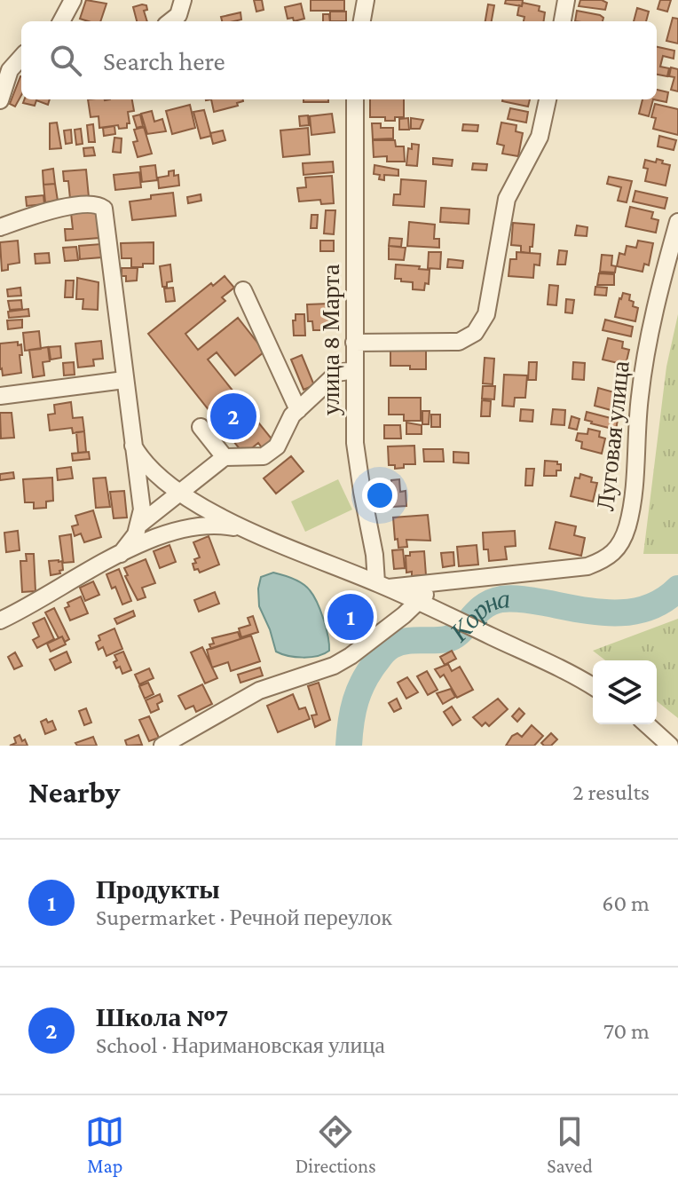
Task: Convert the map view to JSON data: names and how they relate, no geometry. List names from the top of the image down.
{
  "streets": {
    "street": ["улица 8 Марта", "Луговая улица"]
  },
  "crossings": [
    ["улица 8 Марта", "Луговая улица"]
  ],
  "water": ["Корна"],
  "page": {
    "search": "Search here",
    "pins": ["2", "1"],
    "heading": ["Nearby", "2 results"],
    "list": [
      {
        "mark": "1",
        "name": "Продукты",
        "note": "Supermarket · Речной переулок",
        "value": "60 m"
      },
      {
        "mark": "2",
        "name": "Школа №7",
        "note": "School · Наримановская улица",
        "value": "70 m"
      }
    ],
    "nav": ["Map", "Directions", "Saved"]
  }
}
